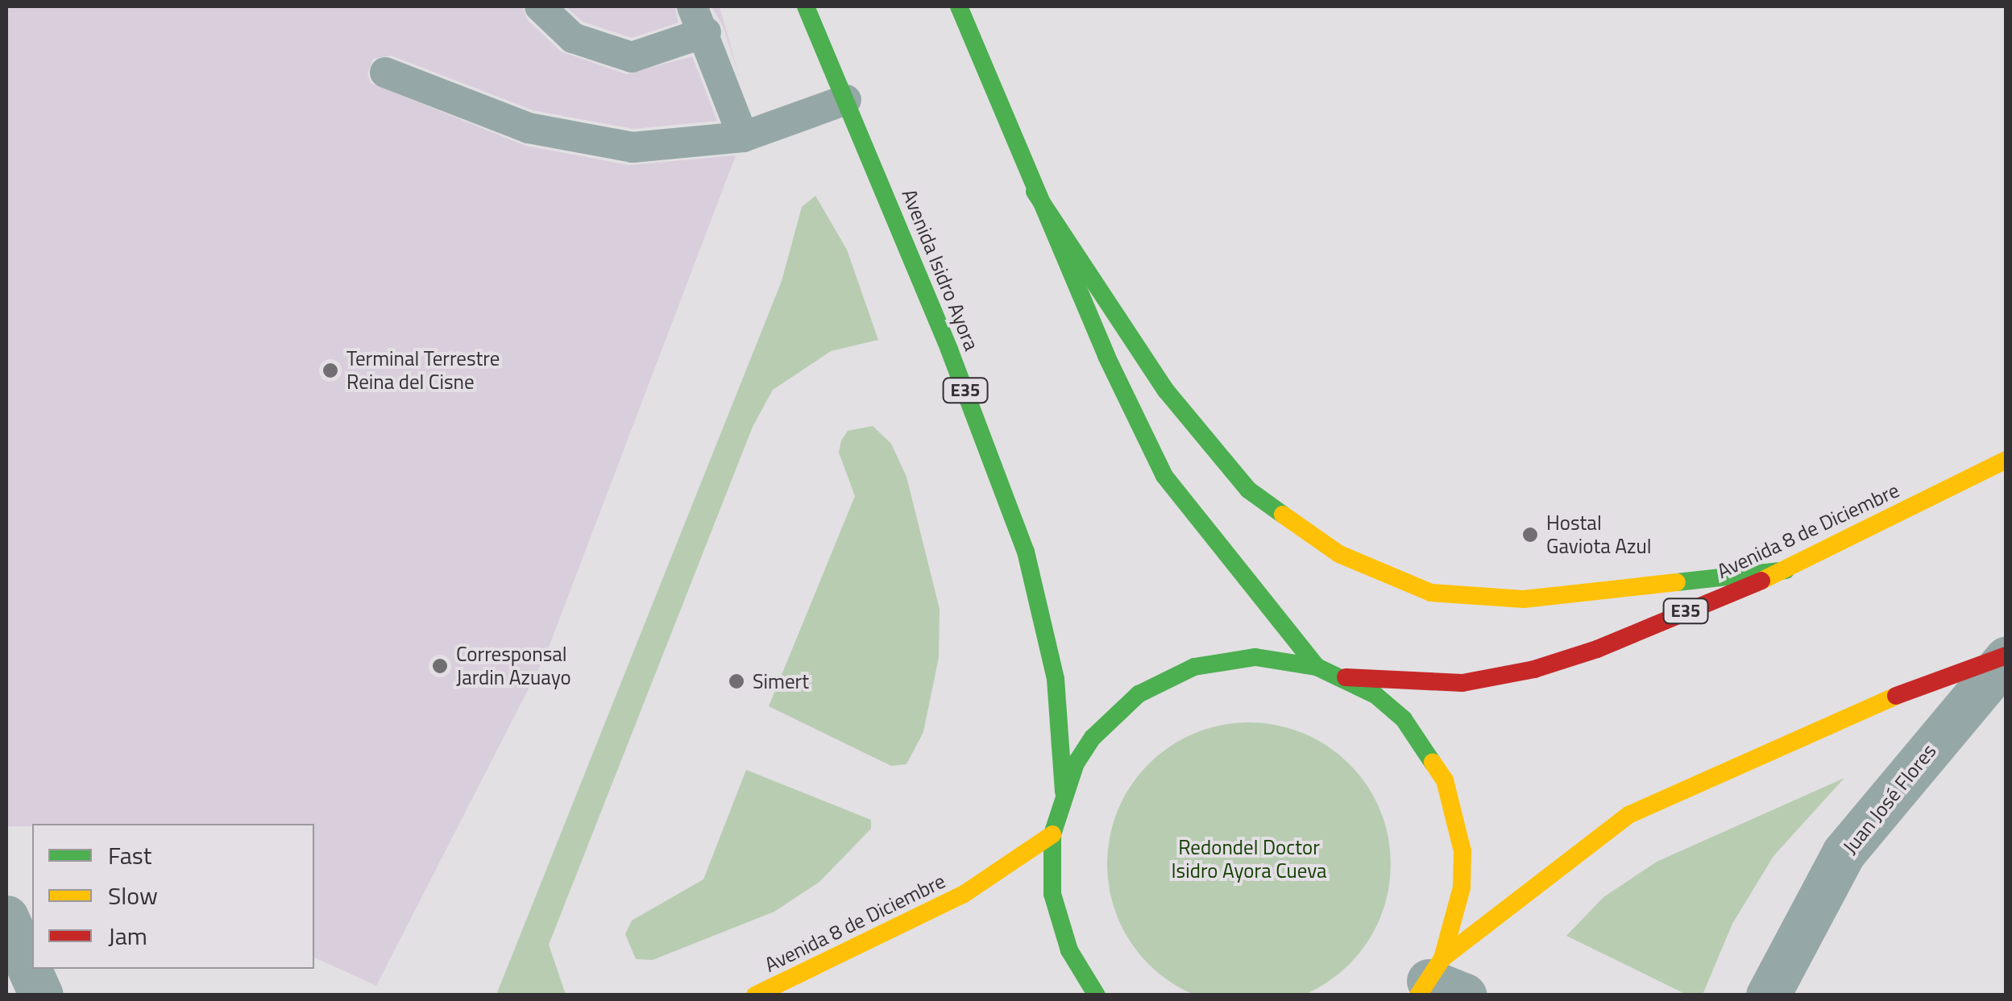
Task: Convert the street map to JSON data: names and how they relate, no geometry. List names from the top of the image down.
{
  "streets": {
    "main road": ["Avenida Isidro Ayora", "E35", "Avenida 8 de Diciembre"],
    "street": ["Juan José Flores"]
  },
  "crossings": [
    ["Avenida Isidro Ayora", "E35"],
    ["E35", "Avenida 8 de Diciembre"],
    ["E35", "Juan José Flores"]
  ],
  "parks": ["Redondel Doctor Isidro Ayora Cueva"],
  "places": [
    "Terminal Terrestre Reina del Cisne",
    "Hostal Gaviota Azul",
    "Corresponsal Jardin Azuayo",
    "Simert"
  ],
  "legend": ["Fast", "Slow", "Jam"]
}
